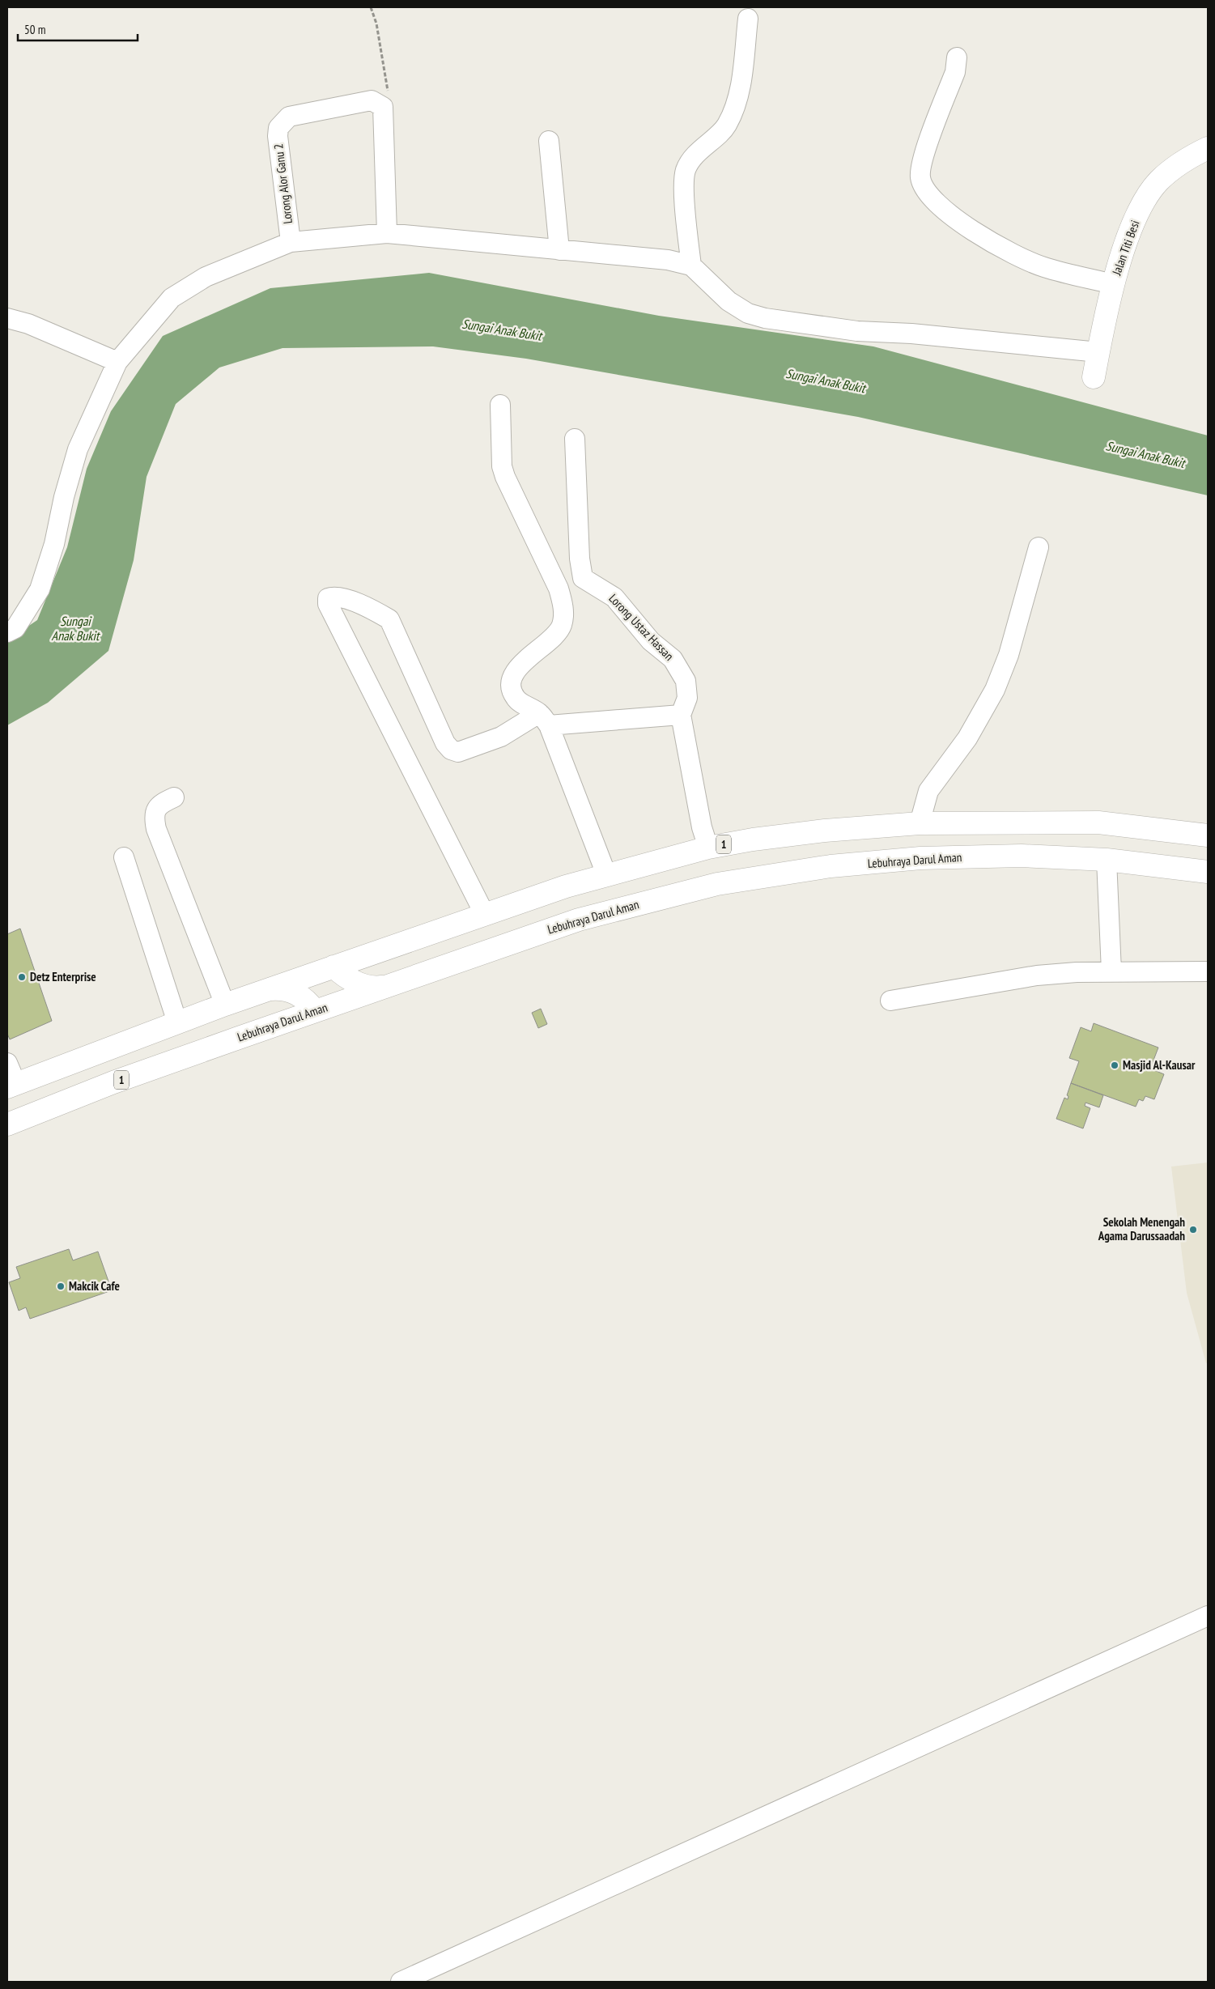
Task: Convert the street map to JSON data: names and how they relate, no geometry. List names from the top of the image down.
{
  "streets": {
    "main road": ["Jalan Titi Besi", "1", "Lebuhraya Darul Aman"],
    "street": ["Lorong Alor Ganu 2", "Lorong Ustaz Hassan"]
  },
  "crossings": [
    ["Lorong Ustaz Hassan", "1"]
  ],
  "water": ["Sungai Anak Bukit"],
  "places": [
    "Detz Enterprise",
    "Masjid Al-Kausar",
    "Sekolah Menengah Agama Darussaadah",
    "Makcik Cafe"
  ],
  "scale_bar": "50 m"
}
